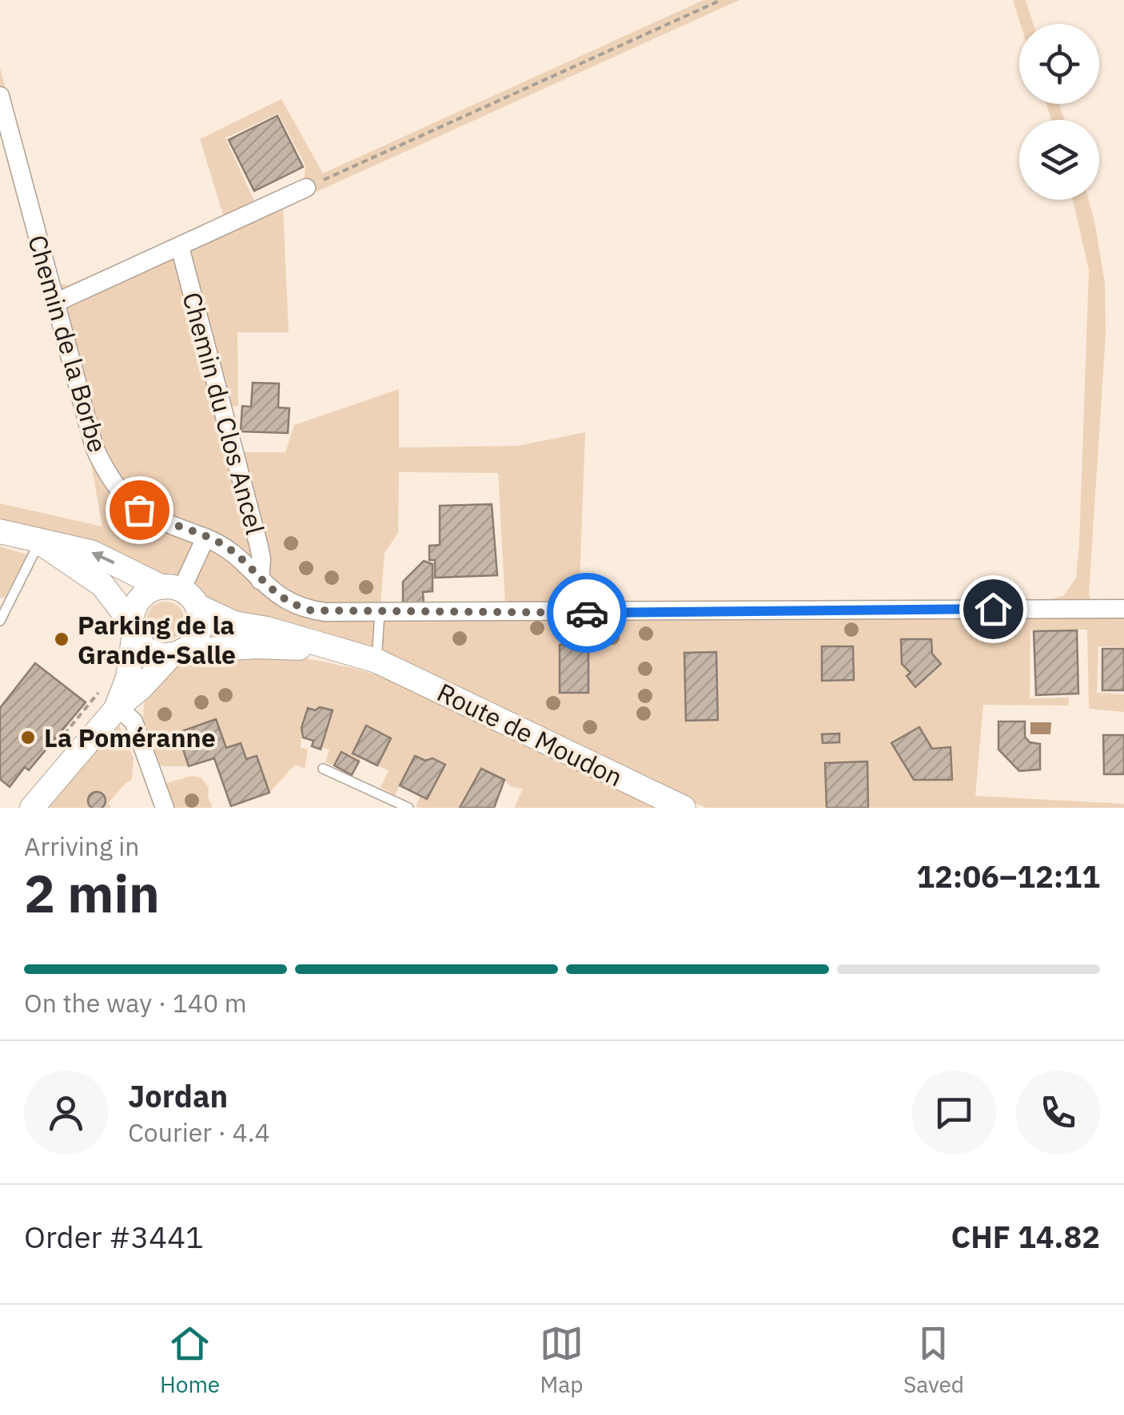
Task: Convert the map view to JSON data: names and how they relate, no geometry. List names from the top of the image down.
{
  "streets": {
    "main road": ["Route de Moudon"],
    "street": ["Chemin de la Borbe", "Chemin du Clos Ancel"]
  },
  "crossings": [
    ["Chemin de la Borbe", "Chemin du Clos Ancel"]
  ],
  "places": ["Parking de la Grande-Salle", "La Poméranne"],
  "page": {
    "heading": ["2 min", "Arriving in", "12:06–12:11"],
    "panel": [
      "Jordan",
      "Courier · 4.4",
      "Order #3441",
      "CHF 14.82"
    ],
    "bar": "On the way · 140 m",
    "tabs": ["Home", "Map", "Saved"]
  }
}
